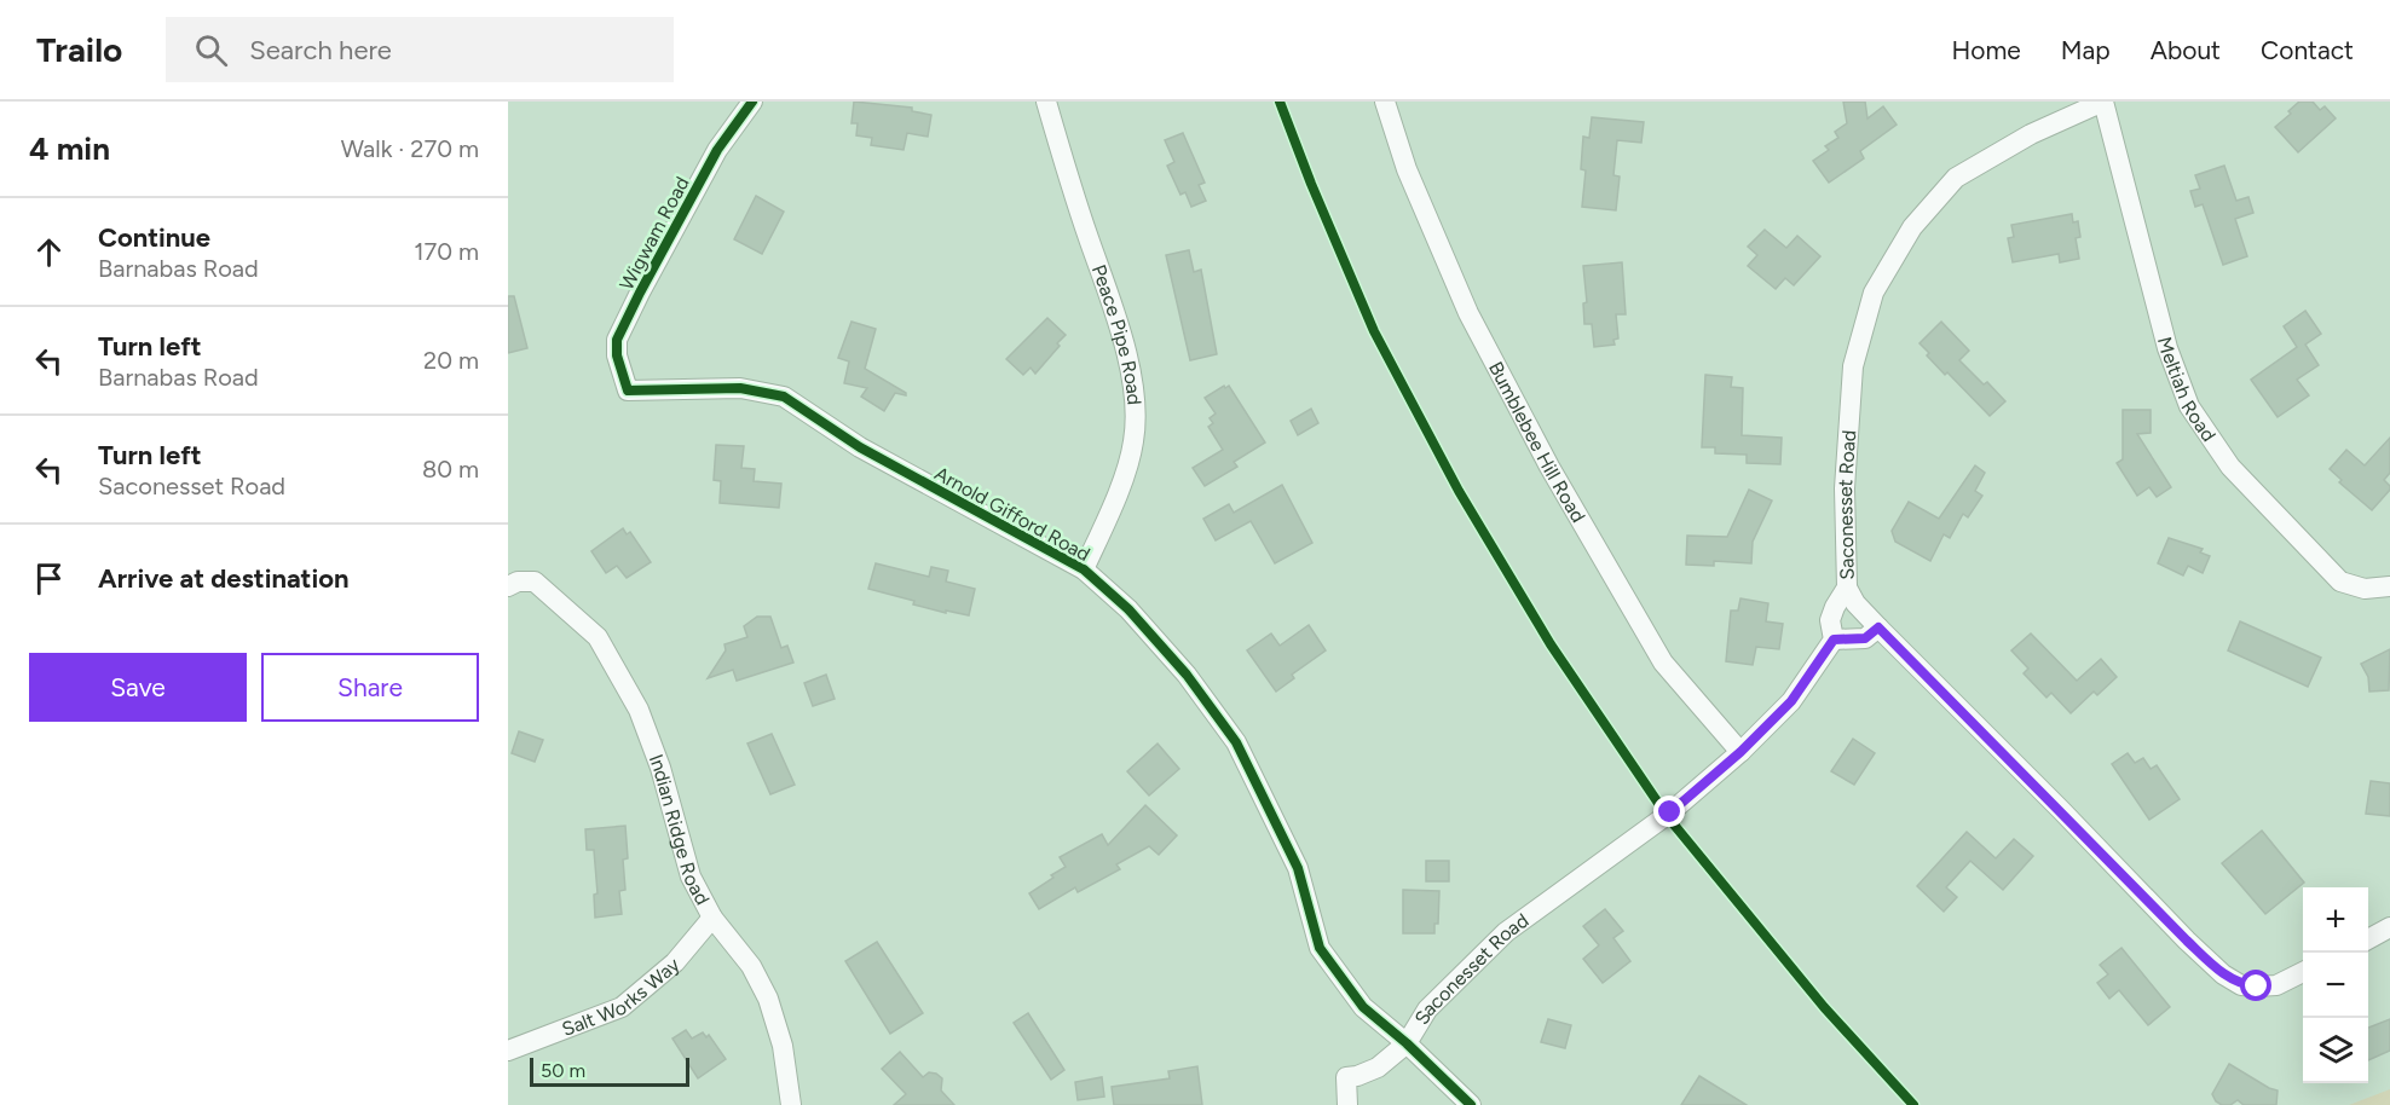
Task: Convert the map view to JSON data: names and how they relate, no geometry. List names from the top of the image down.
{
  "streets": {
    "street": [
      "Wigwam Road",
      "Peace Pipe Road",
      "Meltiah Road",
      "Bumblebee Hill Road",
      "Saconesset Road",
      "Arnold Gifford Road",
      "Indian Ridge Road",
      "Salt Works Way"
    ]
  },
  "crossings": [
    ["Wigwam Road", "Arnold Gifford Road"],
    ["Peace Pipe Road", "Arnold Gifford Road"],
    ["Meltiah Road", "Saconesset Road"],
    ["Bumblebee Hill Road", "Saconesset Road"],
    ["Saconesset Road", "Arnold Gifford Road"],
    ["Indian Ridge Road", "Salt Works Way"]
  ],
  "scale_bar": "50 m",
  "page": {
    "header": "Trailo",
    "search": "Search here",
    "nav": [
      "Home",
      "Map",
      "About",
      "Contact"
    ],
    "heading": ["4 min", "Walk · 270 m"],
    "list": [
      ["Continue", "Barnabas Road", "170 m"],
      ["Turn left", "Barnabas Road", "20 m"],
      ["Turn left", "Saconesset Road", "80 m"],
      "Arrive at destination"
    ],
    "buttons": ["Save", "Share"],
    "map_buttons": ["+", "−"],
    "scale": "50 m"
  }
}
